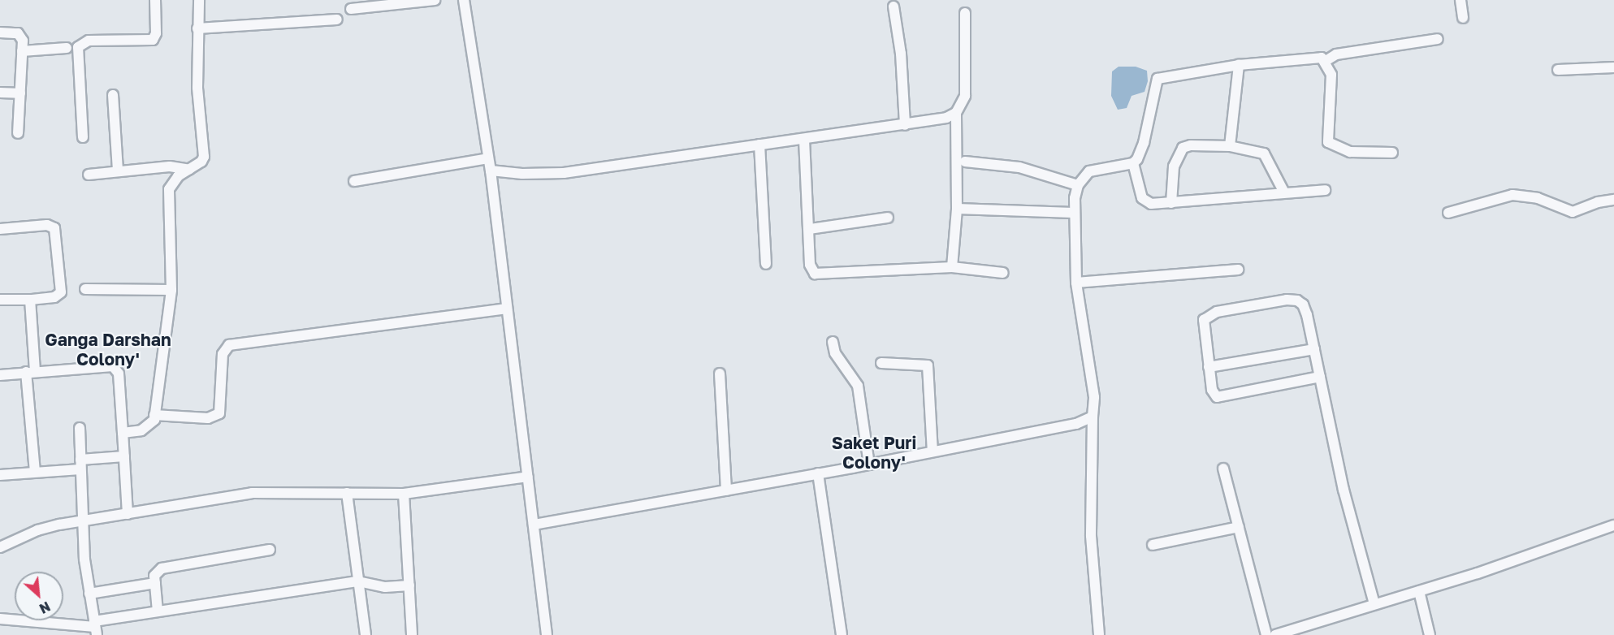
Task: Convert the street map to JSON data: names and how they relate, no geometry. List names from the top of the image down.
{
  "districts": ["Ganga Darshan Colony'", "Saket Puri Colony'"],
  "north": "bottom right"
}
